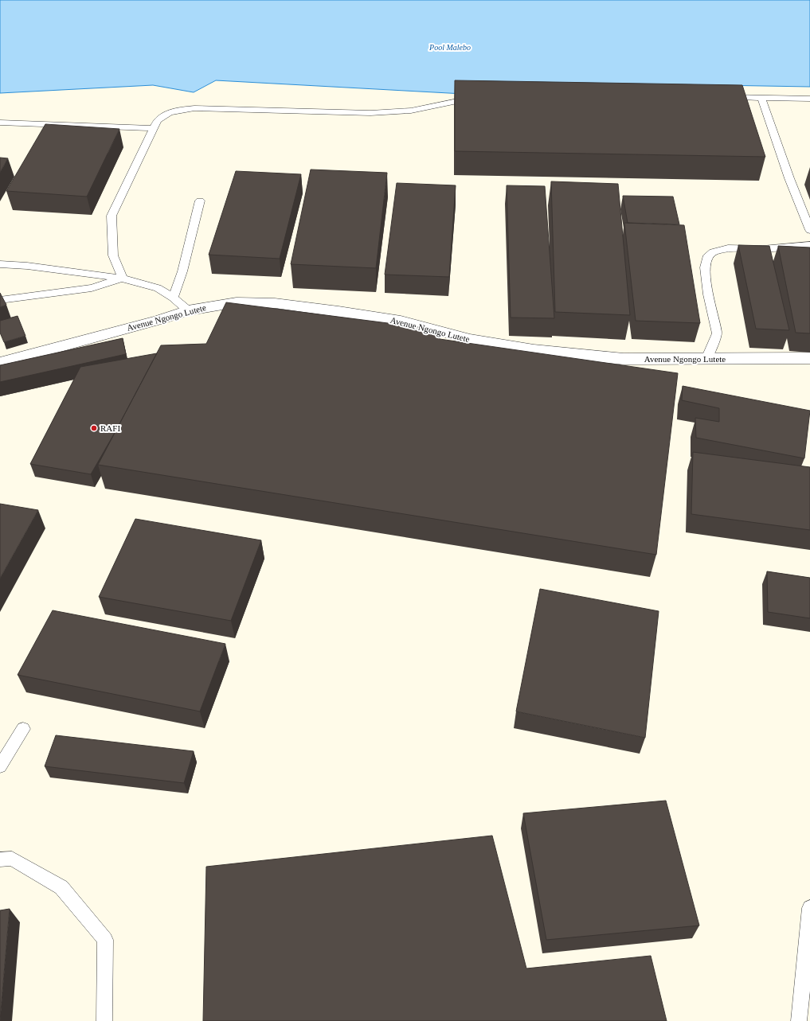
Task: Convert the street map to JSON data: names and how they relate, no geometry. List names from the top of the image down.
{
  "streets": {
    "street": ["Avenue Ngongo Lutete"]
  },
  "water": ["Pool Malebo"],
  "places": ["RAFI"]
}
